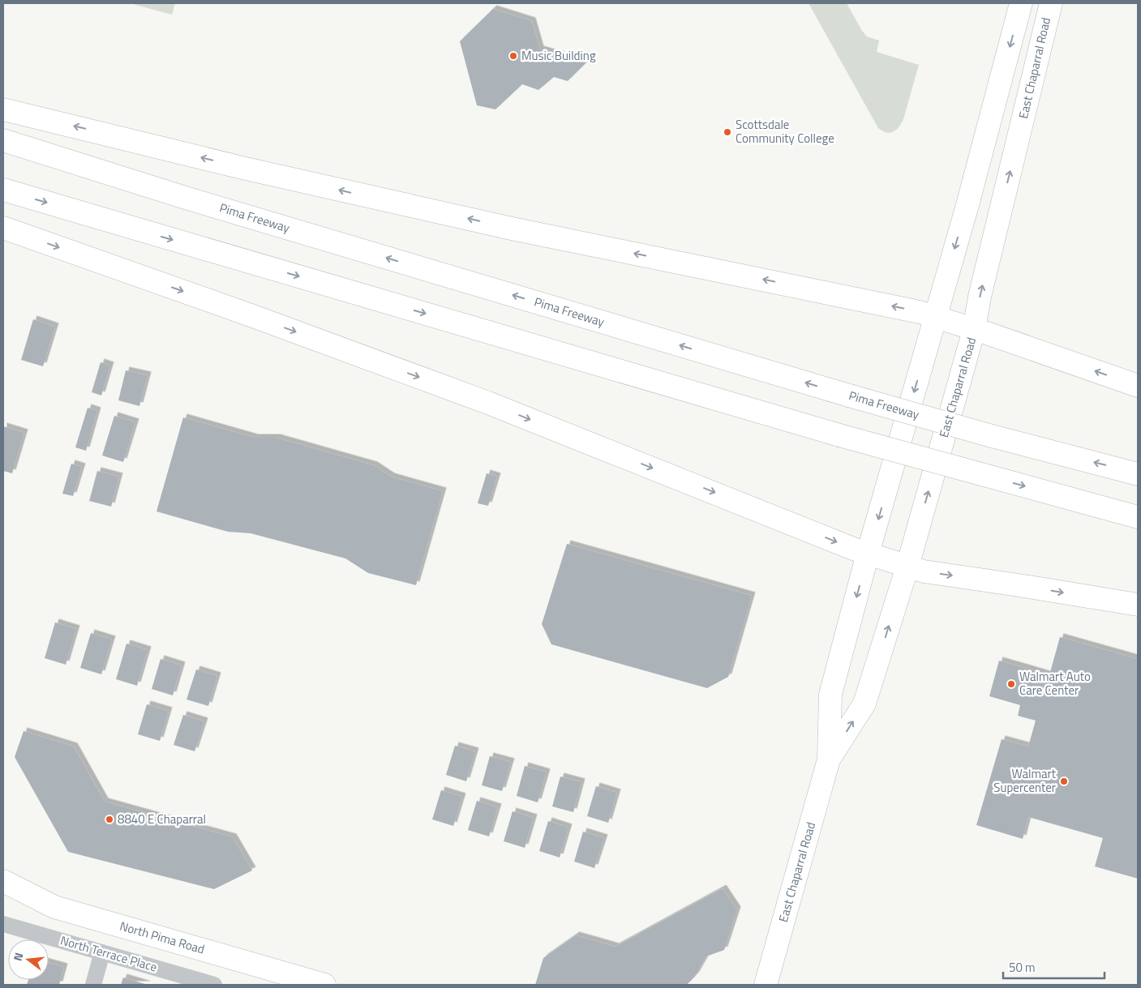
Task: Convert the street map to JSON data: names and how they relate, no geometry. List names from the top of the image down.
{
  "streets": {
    "main road": ["East Chaparral Road", "Pima Freeway", "North Pima Road"],
    "street": ["North Terrace Place"]
  },
  "places": [
    "Music Building",
    "Scottsdale Community College",
    "Walmart Auto Care Center",
    "Walmart Supercenter",
    "8840 E Chaparral"
  ],
  "scale_bar": "50 m",
  "north": "left"
}
